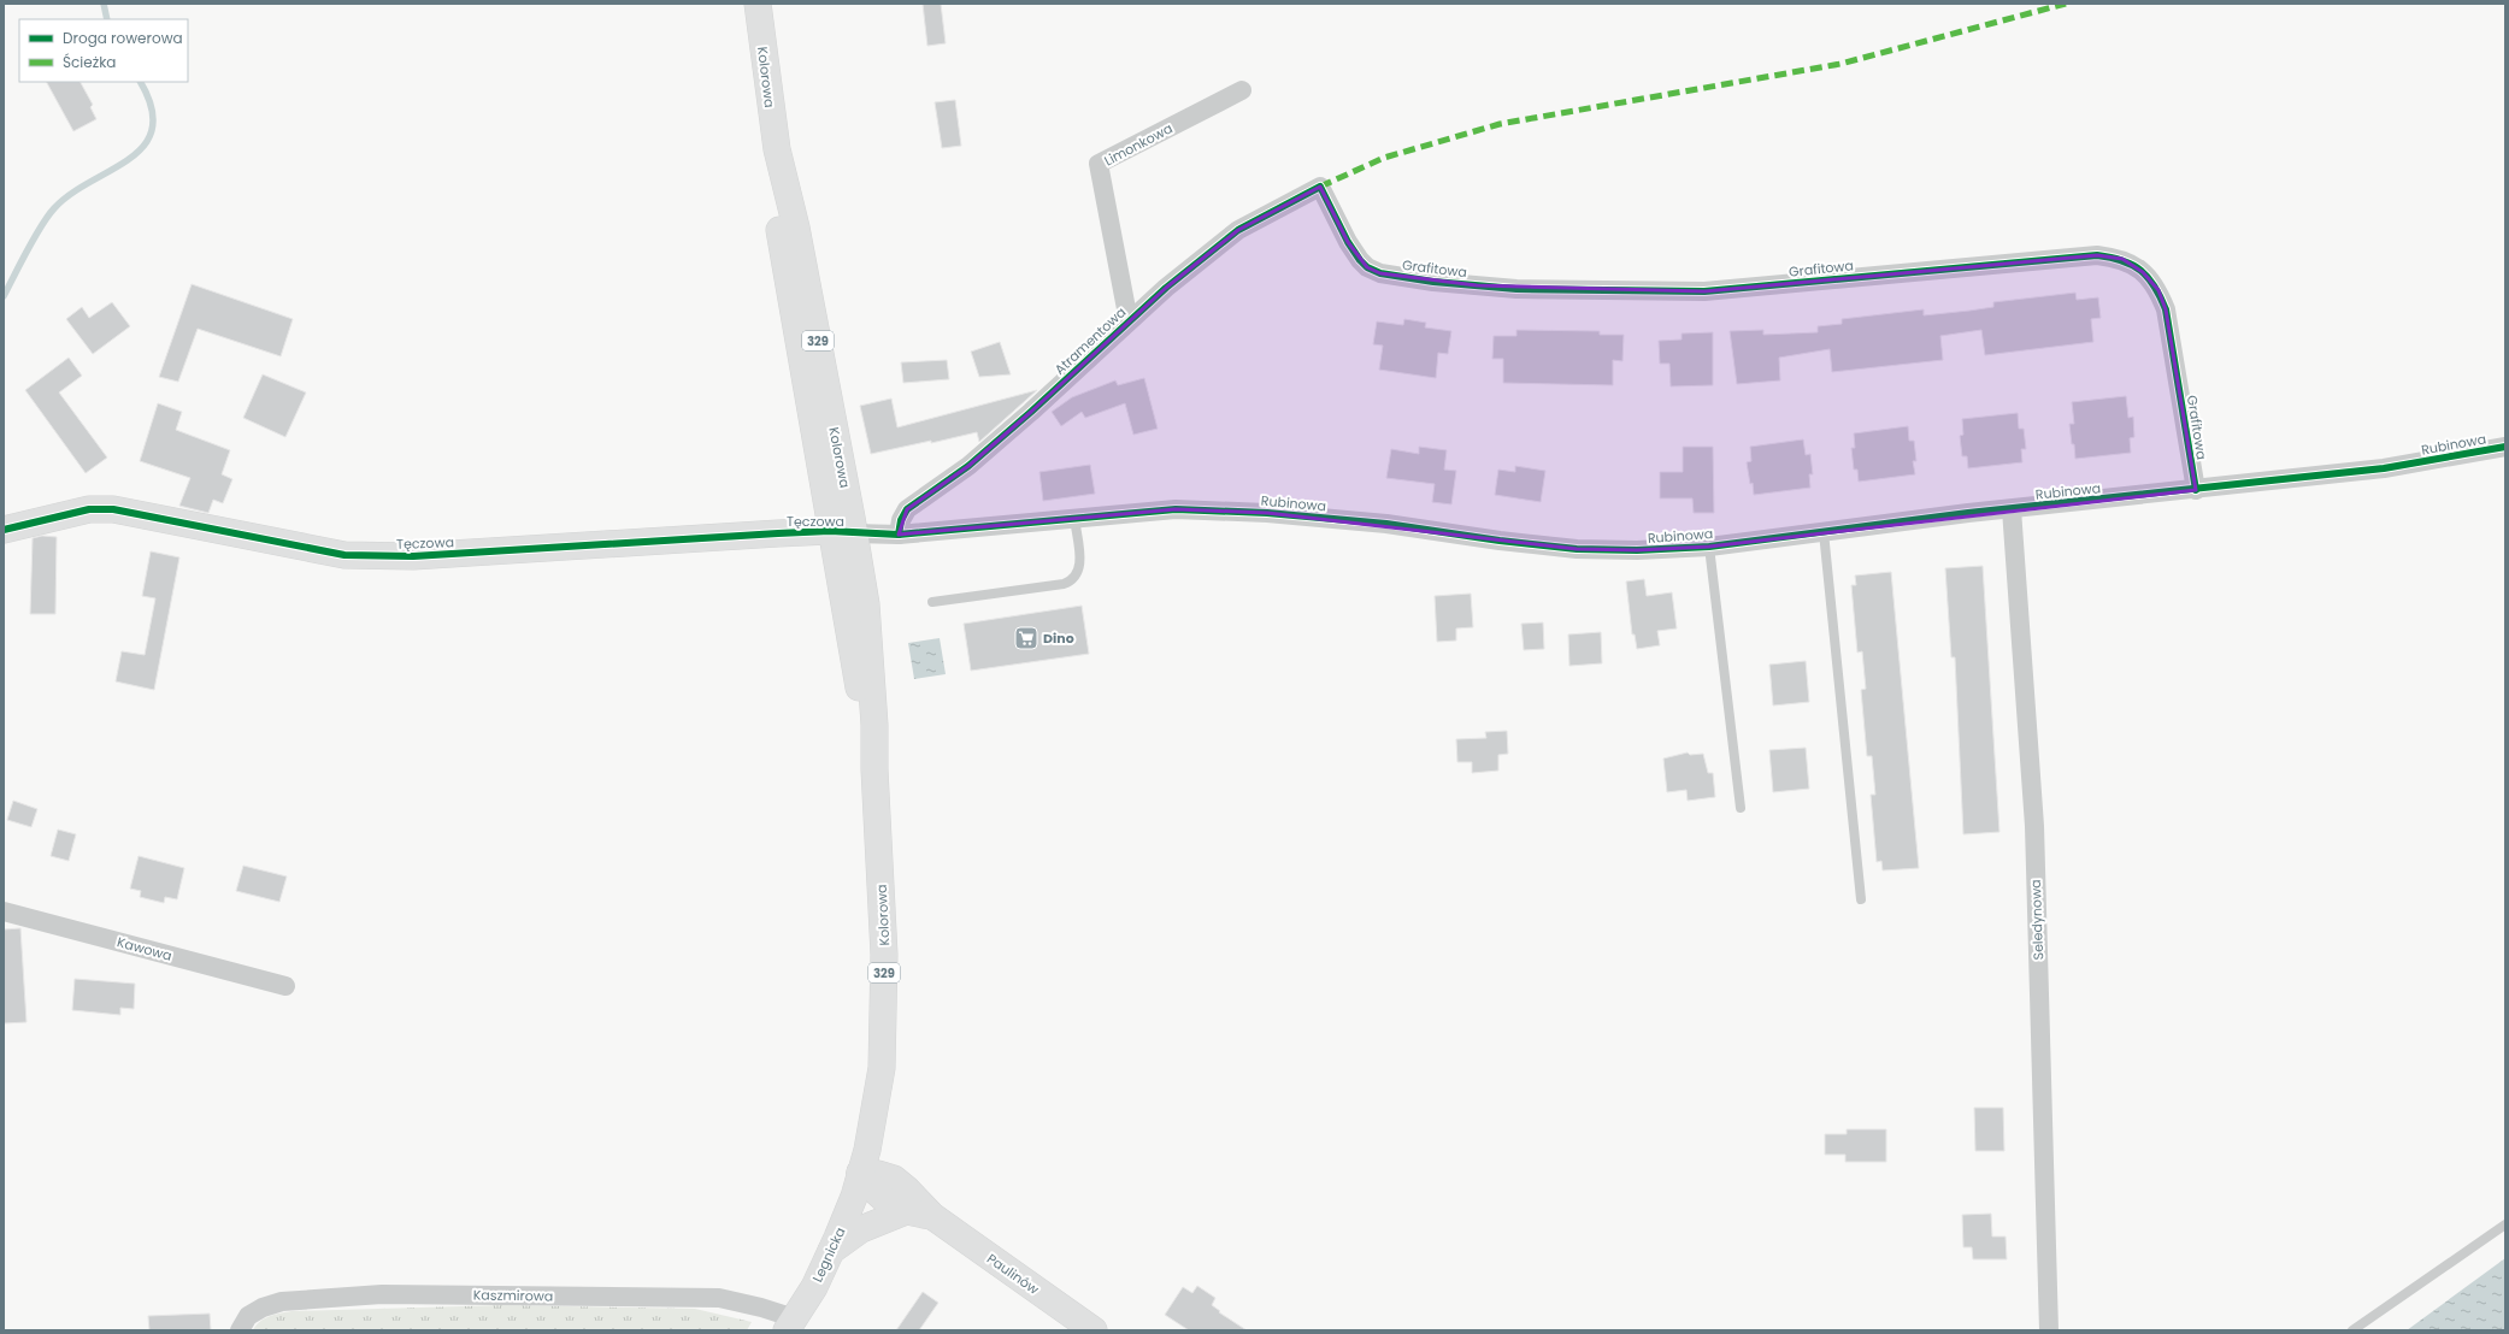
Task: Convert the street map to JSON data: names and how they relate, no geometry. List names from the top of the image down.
{
  "streets": {
    "main road": [
      "Kolorowa",
      "329",
      "Tęczowa",
      "Legnicka",
      "Paulinów"
    ],
    "street": [
      "Limonkowa",
      "Grafitowa",
      "Atramentowa",
      "Rubinowa",
      "Seledynowa",
      "Kawowa",
      "Kaszmirowa"
    ]
  },
  "crossings": [
    ["Kolorowa", "Rubinowa"],
    ["Kolorowa", "Tęczowa"],
    ["Kolorowa", "Legnicka"],
    ["Kolorowa", "Paulinów"],
    ["Limonkowa", "Atramentowa"],
    ["Grafitowa", "Atramentowa"],
    ["Grafitowa", "Rubinowa"],
    ["Atramentowa", "Rubinowa"],
    ["Rubinowa", "Tęczowa"],
    ["Rubinowa", "Seledynowa"],
    ["Legnicka", "Paulinów"],
    ["Legnicka", "Kaszmirowa"]
  ],
  "places": {
    "supermarket": ["Dino"]
  },
  "legend": ["Droga rowerowa", "Ścieżka"]
}
